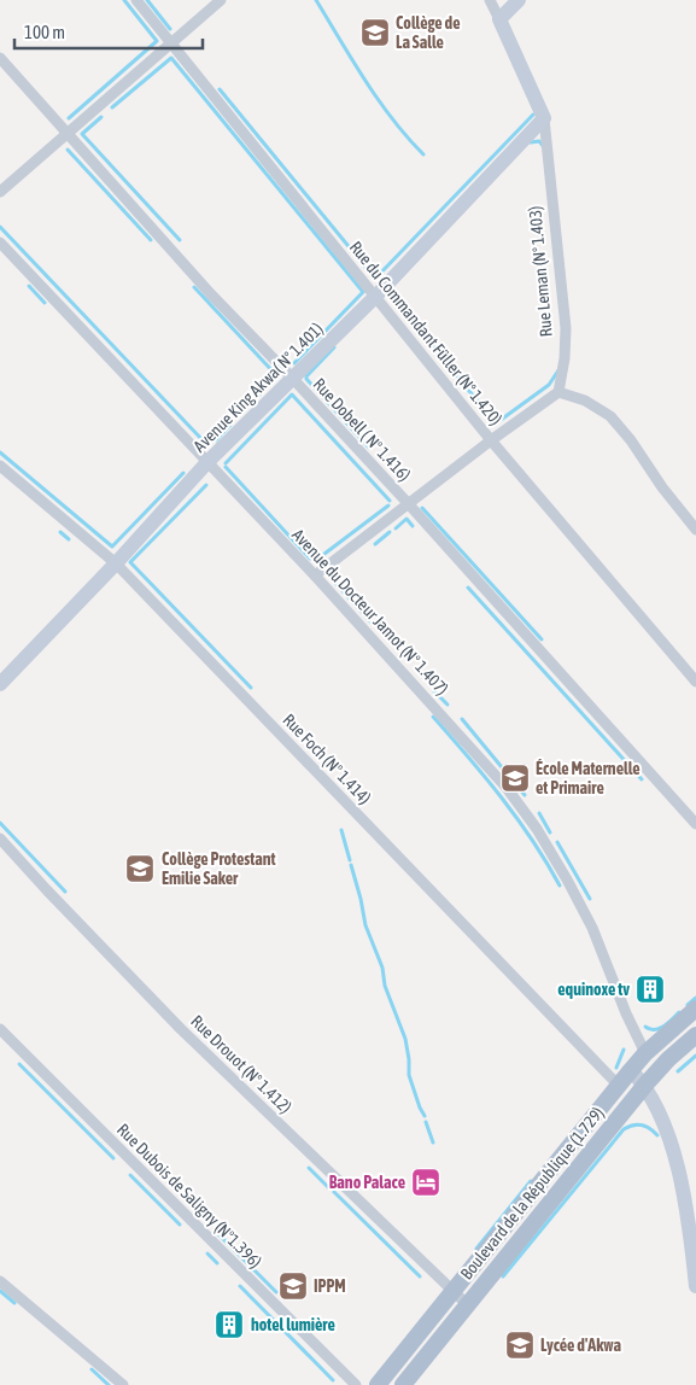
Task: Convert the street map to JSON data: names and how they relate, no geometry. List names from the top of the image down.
{
  "streets": {
    "main road": ["Boulevard de la République (1.729)"],
    "street": [
      "Rue Leman (N° 1.403)",
      "Rue du Commandant Füller (N° 1.420)",
      "Avenue King Akwa( N° 1.401)",
      "Rue Dobell ( N° 1.416)",
      "Avenue du Docteur Jamot (N° 1.407)",
      "Rue Foch (N° 1.414)",
      "Rue Drouot (N° 1.412)",
      "Rue Dubois de Saligny (N°1.396)"
    ]
  },
  "crossings": [
    ["Rue Leman (N° 1.403)", "Avenue King Akwa( N° 1.401)"],
    ["Rue du Commandant Füller (N° 1.420)", "Avenue King Akwa( N° 1.401)"],
    ["Avenue King Akwa( N° 1.401)", "Rue Dobell ( N° 1.416)"],
    ["Avenue King Akwa( N° 1.401)", "Avenue du Docteur Jamot (N° 1.407)"],
    ["Avenue King Akwa( N° 1.401)", "Rue Foch (N° 1.414)"],
    ["Avenue du Docteur Jamot (N° 1.407)", "Boulevard de la République (1.729)"],
    ["Rue Foch (N° 1.414)", "Boulevard de la République (1.729)"],
    ["Rue Drouot (N° 1.412)", "Boulevard de la République (1.729)"]
  ],
  "places": {
    "school or university": [
      "Collège de La Salle",
      "École Maternelle et Primaire",
      "Collège Protestant Emilie Saker",
      "IPPM",
      "Lycée d'Akwa"
    ],
    "building": ["equinoxe tv", "hotel lumière"],
    "hotel": ["Bano Palace"]
  },
  "scale_bar": "100 m"
}
